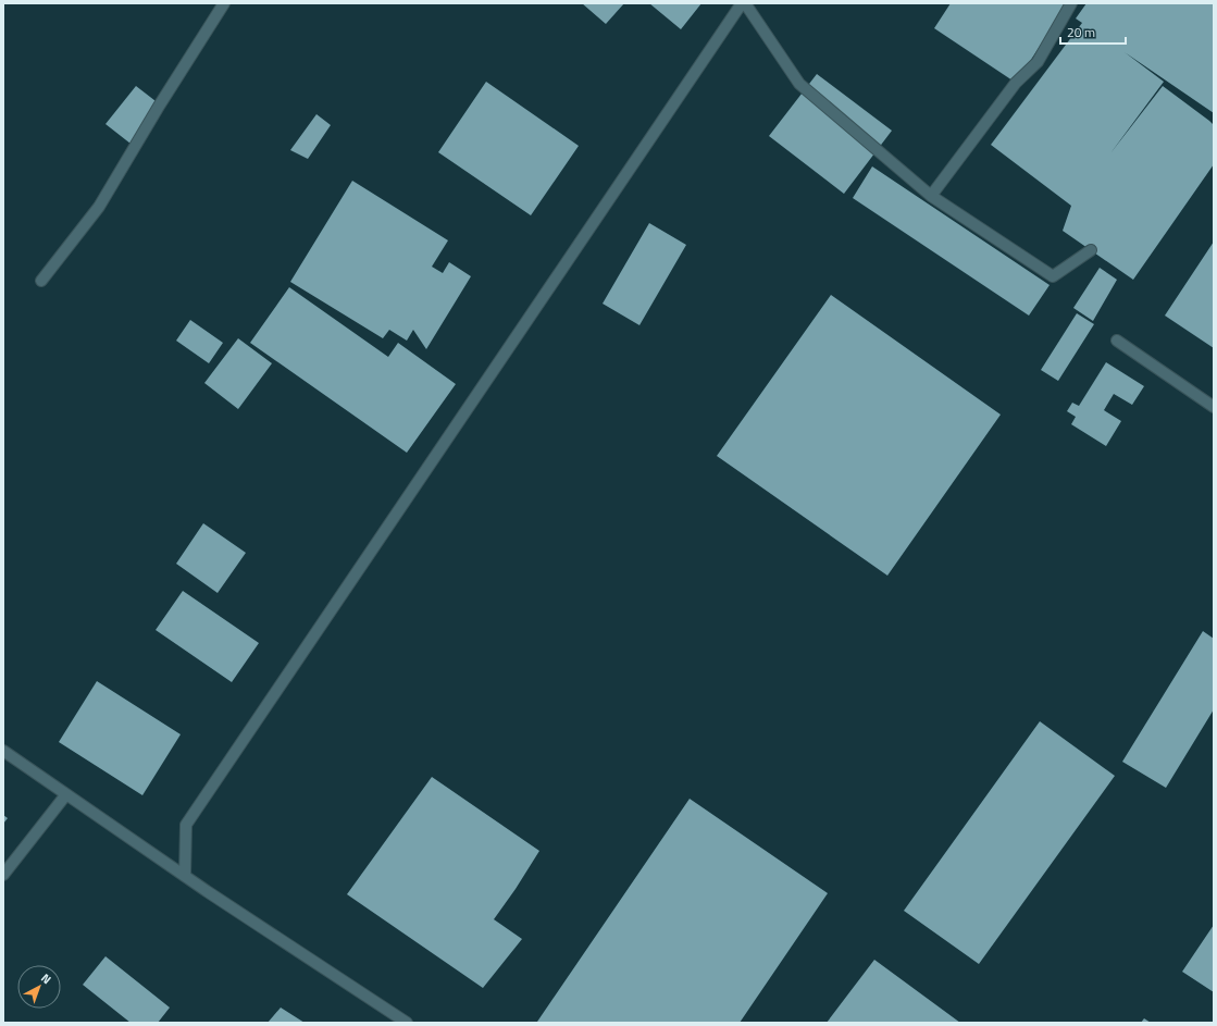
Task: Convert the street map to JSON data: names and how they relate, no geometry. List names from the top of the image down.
{
  "scale_bar": "20 m",
  "north": "top right"
}
